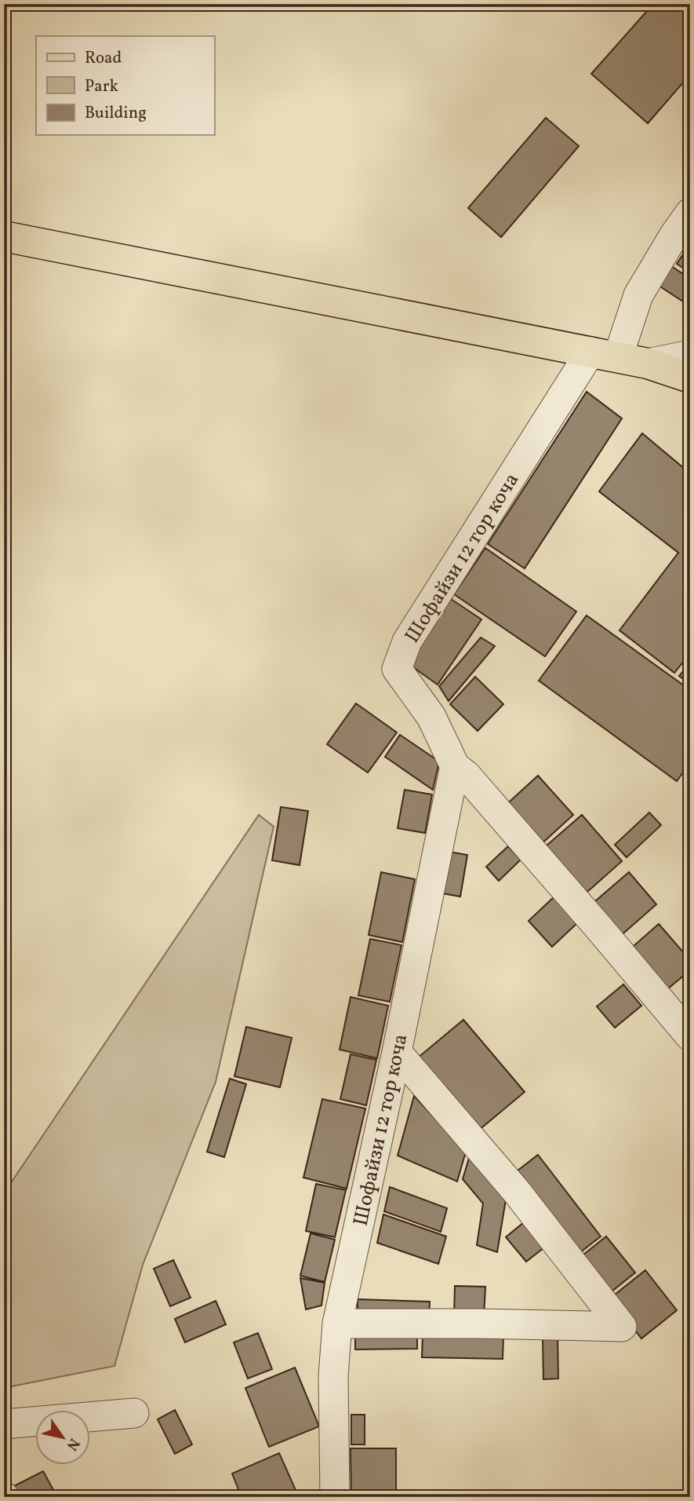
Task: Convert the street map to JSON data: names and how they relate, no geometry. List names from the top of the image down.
{
  "streets": {
    "street": ["Шофайзи 12 тор коча"]
  },
  "legend": ["Road", "Park", "Building"],
  "north": "bottom right"
}
